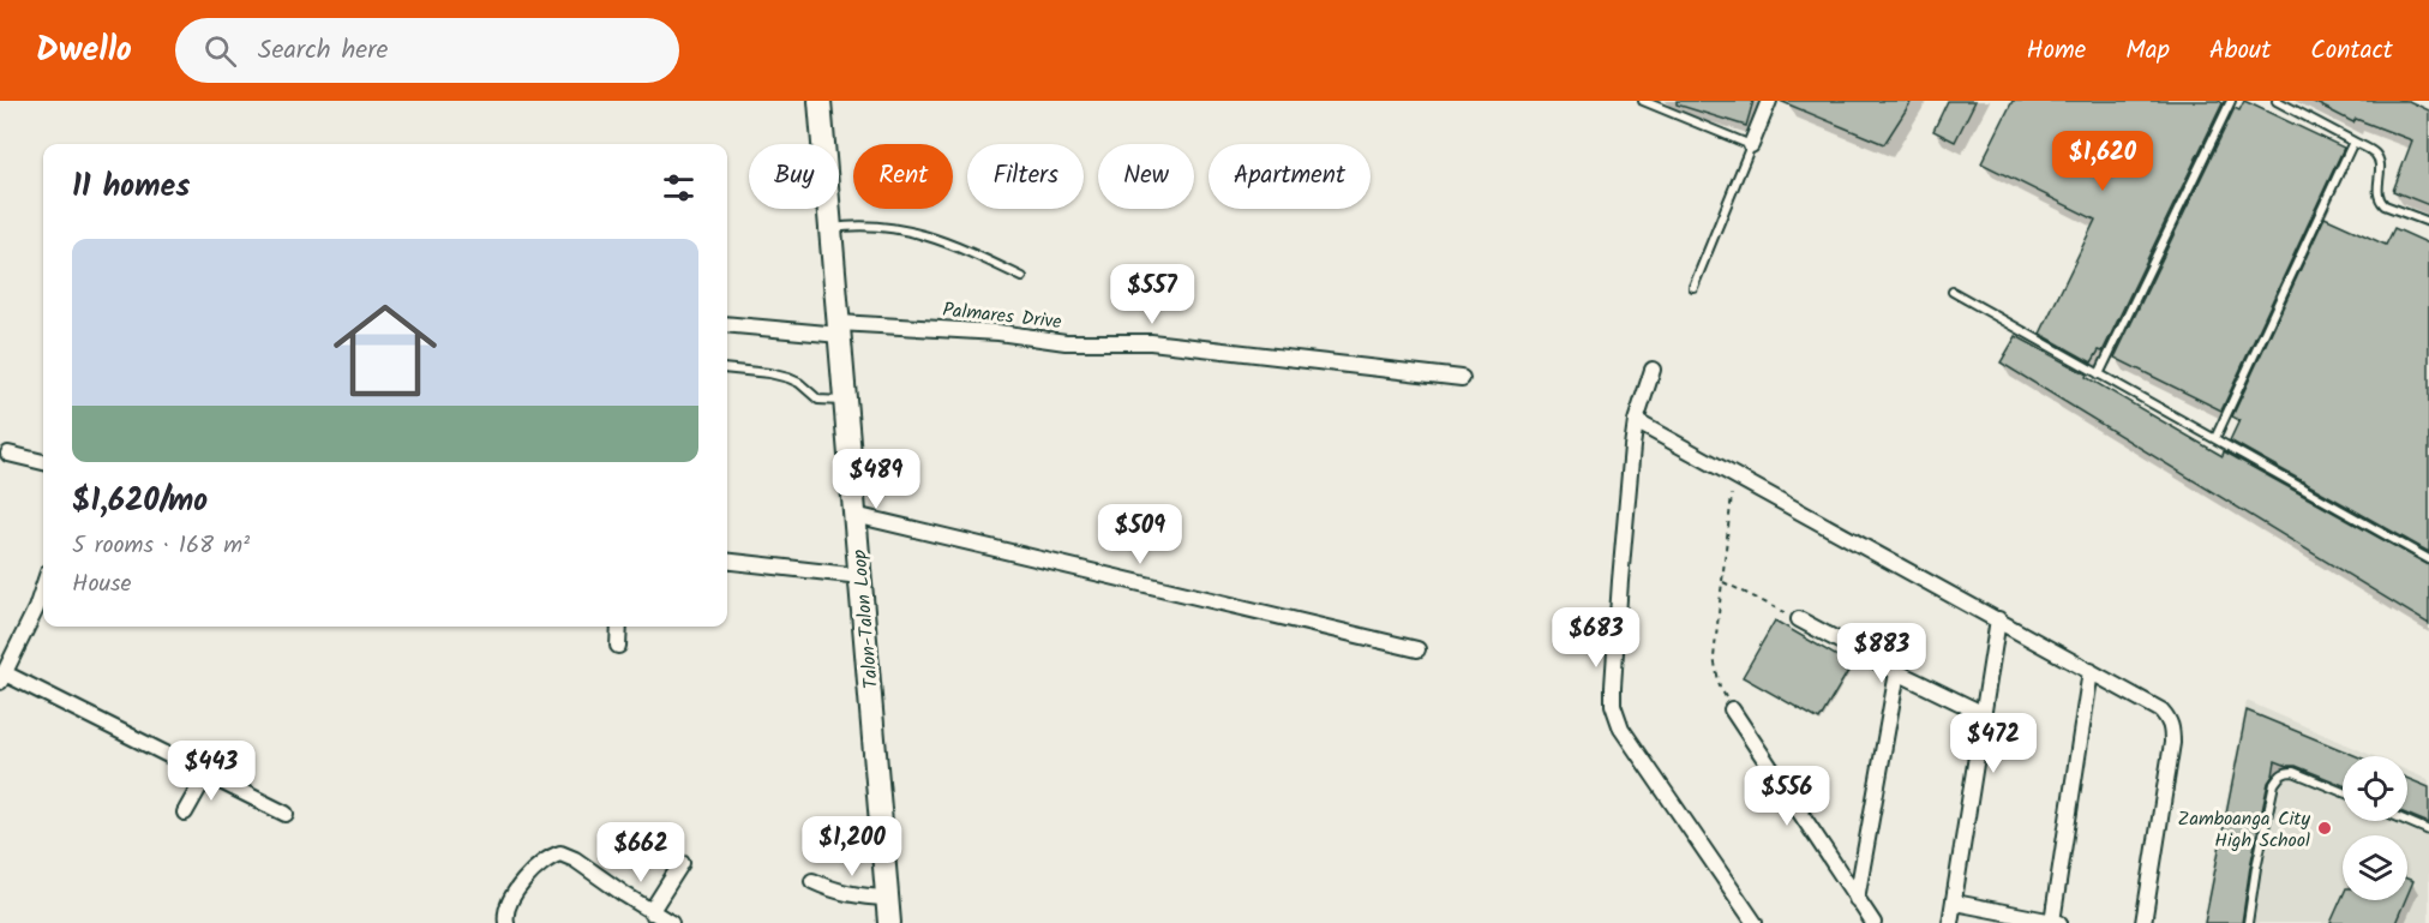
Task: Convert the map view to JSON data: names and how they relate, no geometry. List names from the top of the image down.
{
  "streets": {
    "street": ["Palmares Drive", "Talon-Talon Loop"]
  },
  "crossings": [
    ["Palmares Drive", "Talon-Talon Loop"]
  ],
  "places": ["Zamboanga City High School"],
  "page": {
    "header": "Dwello",
    "search": "Search here",
    "nav": [
      "Home",
      "Map",
      "About",
      "Contact"
    ],
    "price": [
      "$1,620",
      "$557",
      "$489",
      "$509",
      "$683",
      "$883",
      "$472",
      "$443",
      "$556",
      "$1,200",
      "$662"
    ],
    "chip": [
      "Buy",
      "Rent",
      "Filters",
      "New",
      "Apartment"
    ],
    "heading": "11 homes",
    "list": [
      {
        "name": "$1,620/mo",
        "note": "5 rooms · 168 m² · House"
      }
    ]
  }
}
